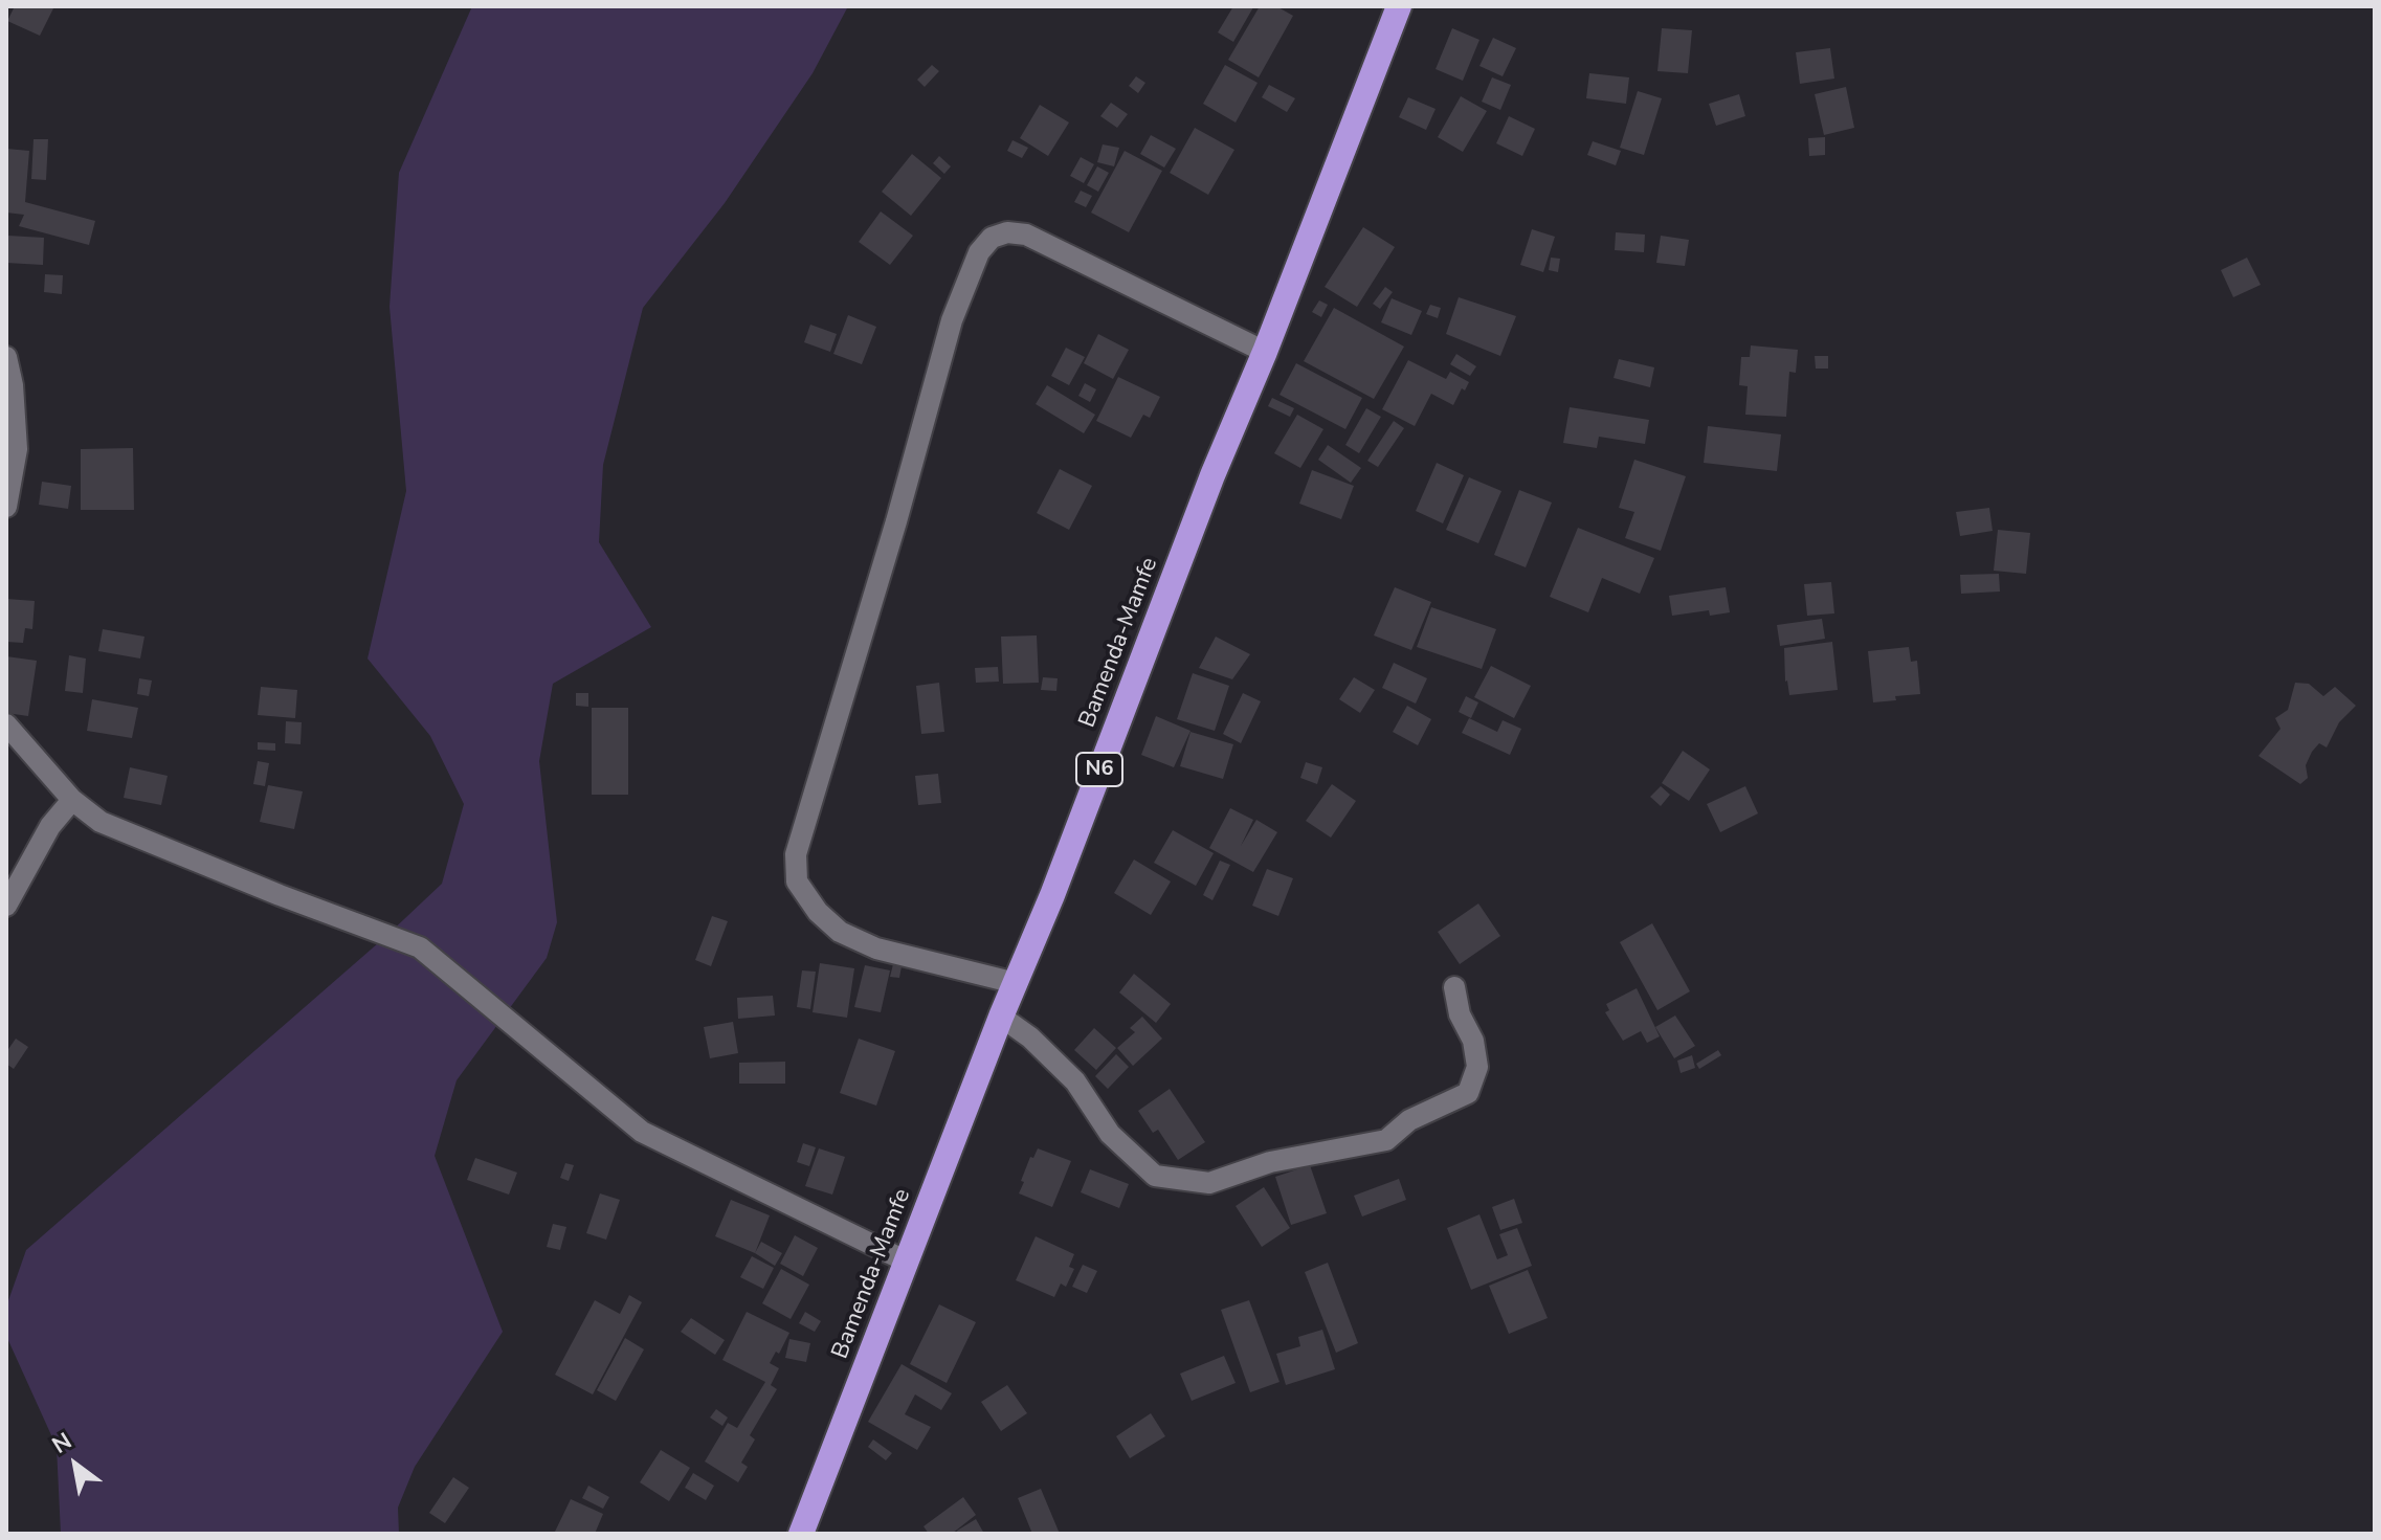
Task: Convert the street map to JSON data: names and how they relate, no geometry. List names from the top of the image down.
{
  "streets": {
    "highway": ["Bamenda-Mamfe", "N6"]
  },
  "north": "top left"
}
